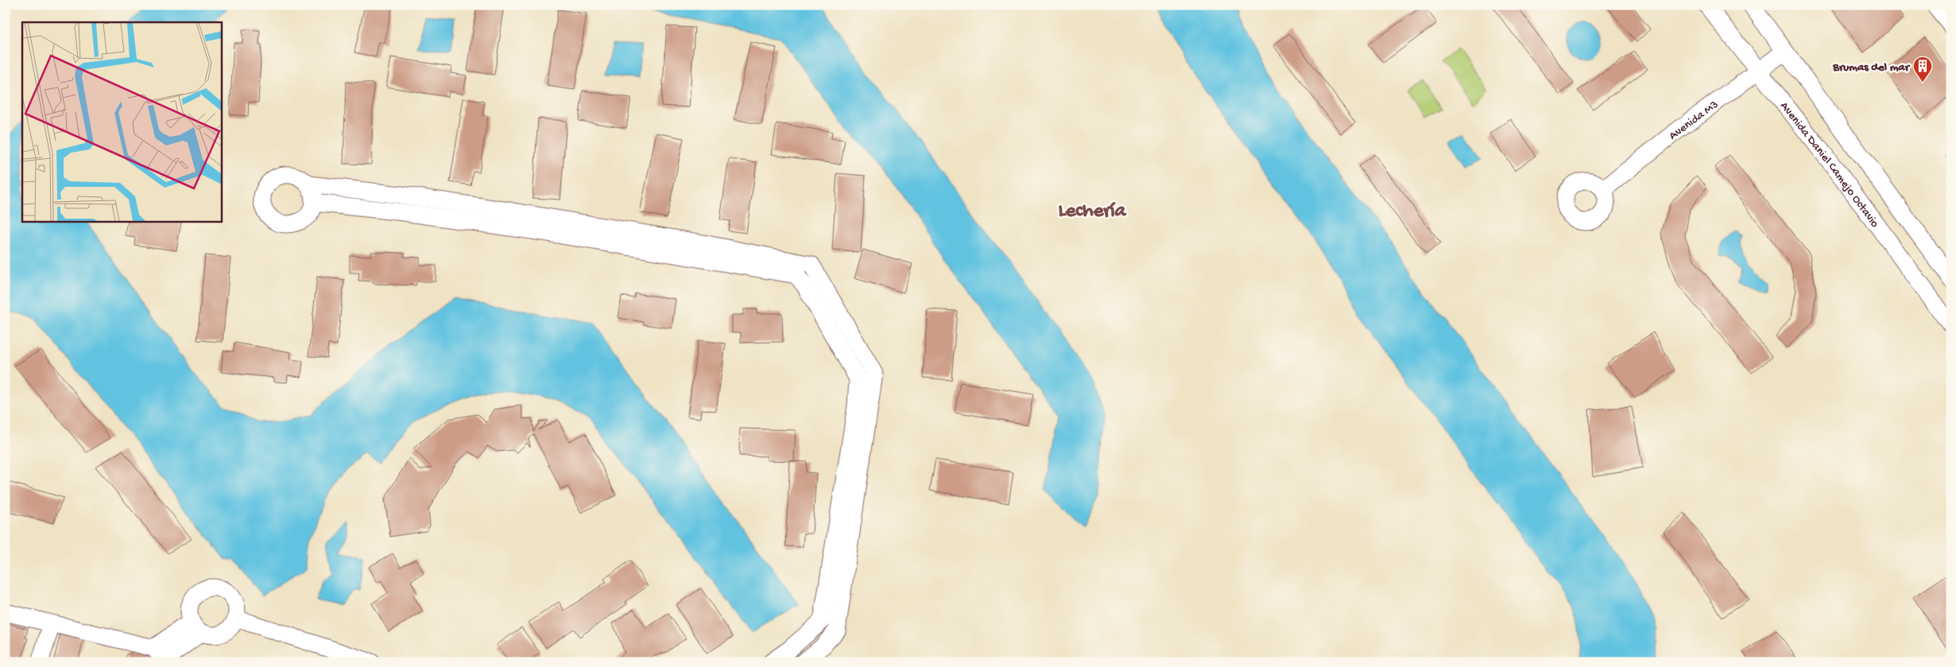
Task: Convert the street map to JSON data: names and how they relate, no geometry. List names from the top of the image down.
{
  "streets": {
    "street": ["Avenida M3", "Avenida Daniel Camejo Octavio"]
  },
  "crossings": [
    ["Avenida M3", "Avenida Daniel Camejo Octavio"]
  ],
  "districts": ["Lechería"],
  "places": {
    "building": ["Brumas del mar"]
  }
}
